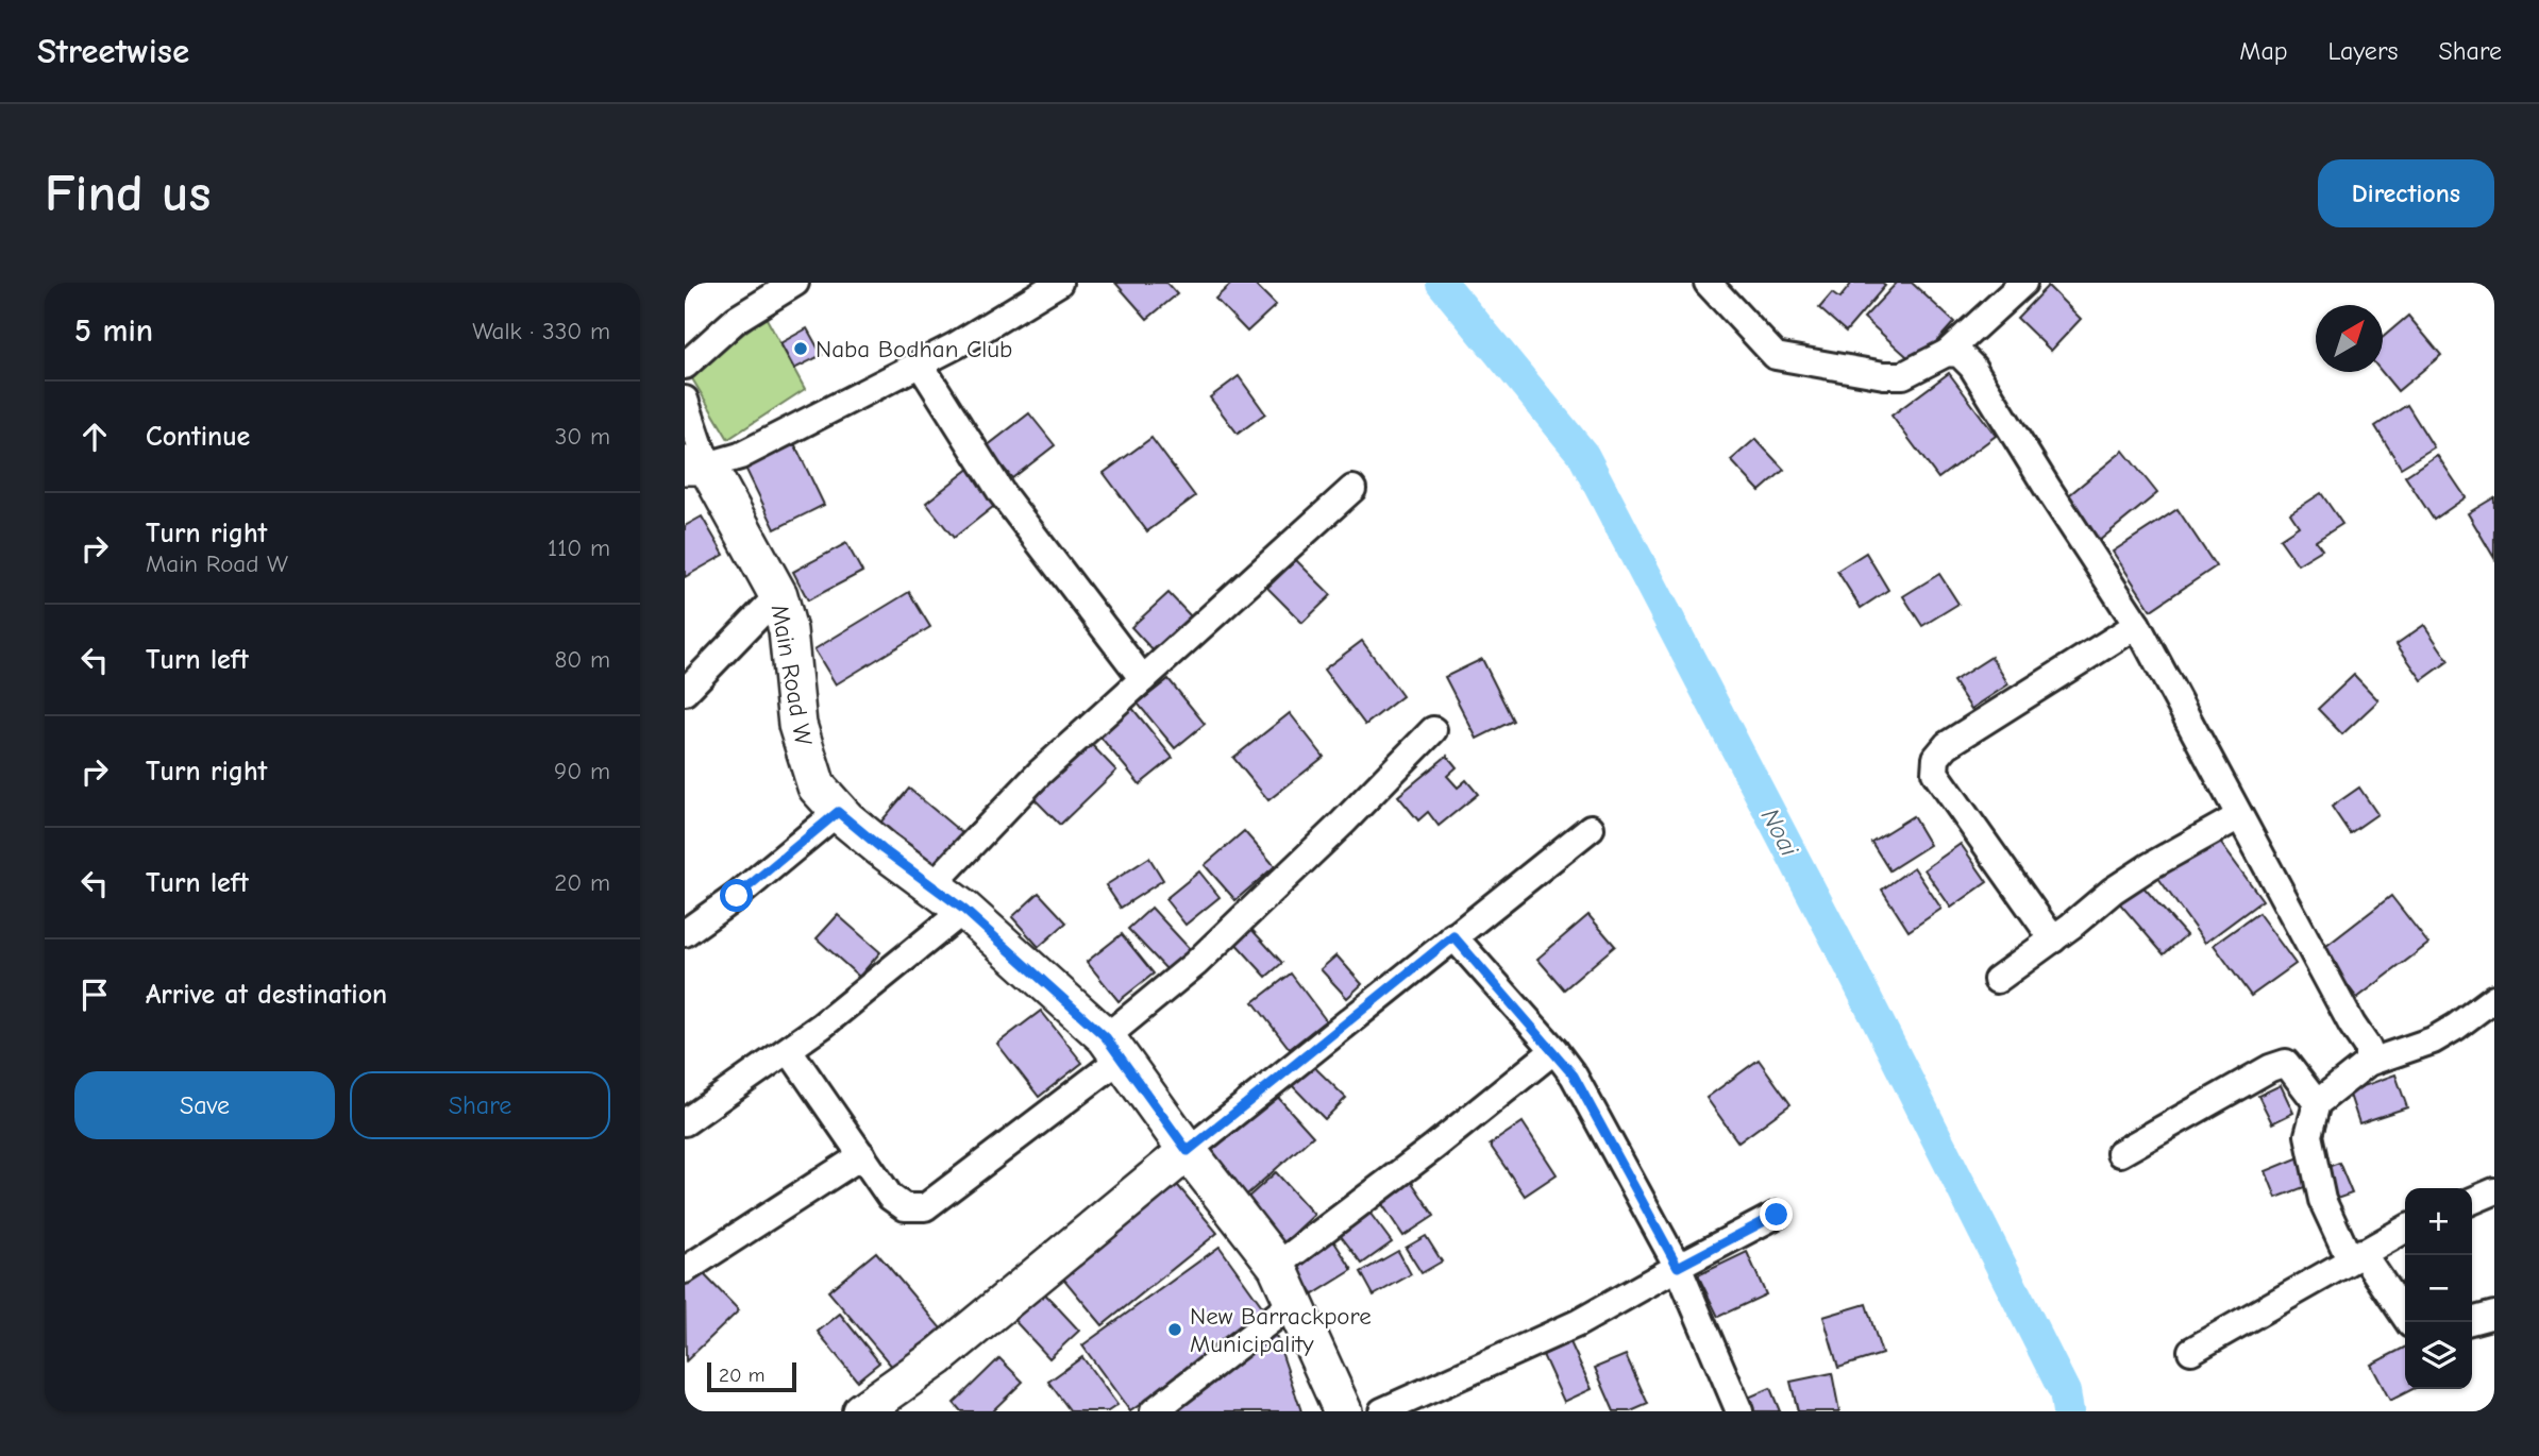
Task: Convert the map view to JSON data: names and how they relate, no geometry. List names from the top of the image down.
{
  "streets": {
    "street": ["Main Road W"]
  },
  "water": ["Noai"],
  "places": ["Naba Bodhan Club", "New Barrackpore Municipality"],
  "scale_bar": "20 m",
  "north": "top right",
  "page": {
    "header": "Streetwise",
    "nav": ["Map", "Layers", "Share"],
    "buttons": [
      "Directions",
      ["Save", "Share"]
    ],
    "title": "Find us",
    "heading": ["5 min", "Walk · 330 m"],
    "list": [
      ["Continue", "30 m"],
      ["Turn right", "Main Road W", "110 m"],
      ["Turn left", "80 m"],
      ["Turn right", "90 m"],
      ["Turn left", "20 m"],
      "Arrive at destination"
    ],
    "map_buttons": ["+", "−"],
    "scale": "20 m"
  }
}
